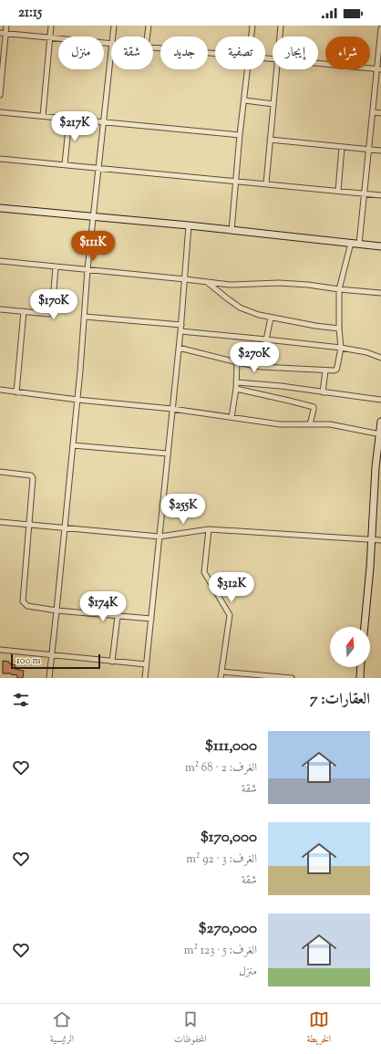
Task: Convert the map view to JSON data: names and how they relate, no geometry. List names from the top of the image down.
{
  "scale_bar": "100 m",
  "north": "top",
  "page": {
    "status": "21:15",
    "chip": [
      "شراء",
      "إيجار",
      "تصفية",
      "جديد",
      "شقة",
      "منزل"
    ],
    "price": [
      "$217K",
      "$111K",
      "$170K",
      "$270K",
      "$255K",
      "$312K",
      "$174K"
    ],
    "scale": "100 m",
    "heading": "العقارات: 7",
    "list": [
      {
        "name": "$111,000",
        "note": "الغرف: 2 · 68 m² · شقة"
      },
      {
        "name": "$170,000",
        "note": "الغرف: 3 · 92 m² · شقة"
      },
      {
        "name": "$270,000",
        "note": "الغرف: 5 · 123 m² · منزل"
      }
    ],
    "tabs": ["الخريطة", "المحفوظات", "الرئيسية"]
  }
}
